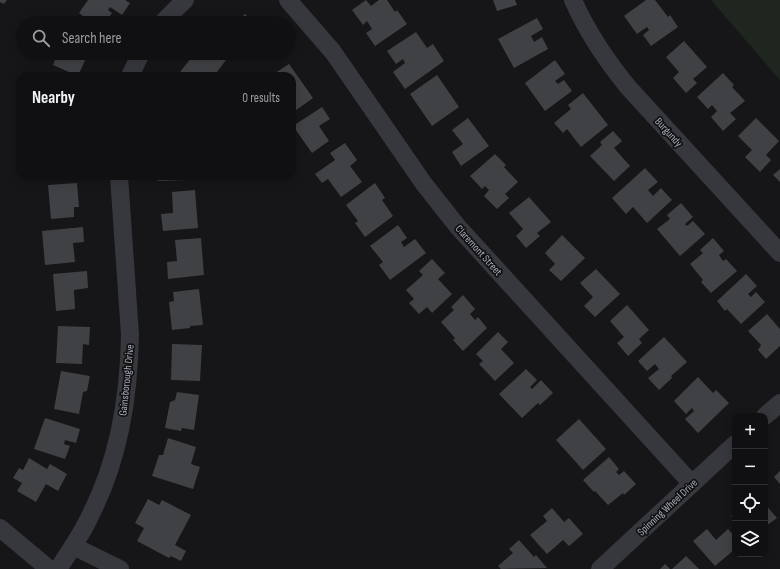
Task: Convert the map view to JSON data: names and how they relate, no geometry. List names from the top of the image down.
{
  "streets": {
    "street": [
      "Burgundy",
      "Claremont Street",
      "Gainsborough Drive",
      "Spinning Wheel Drive"
    ]
  },
  "crossings": [
    ["Claremont Street", "Spinning Wheel Drive"]
  ],
  "page": {
    "search": "Search here",
    "heading": ["Nearby", "0 results"],
    "map_buttons": ["+", "−"]
  }
}
